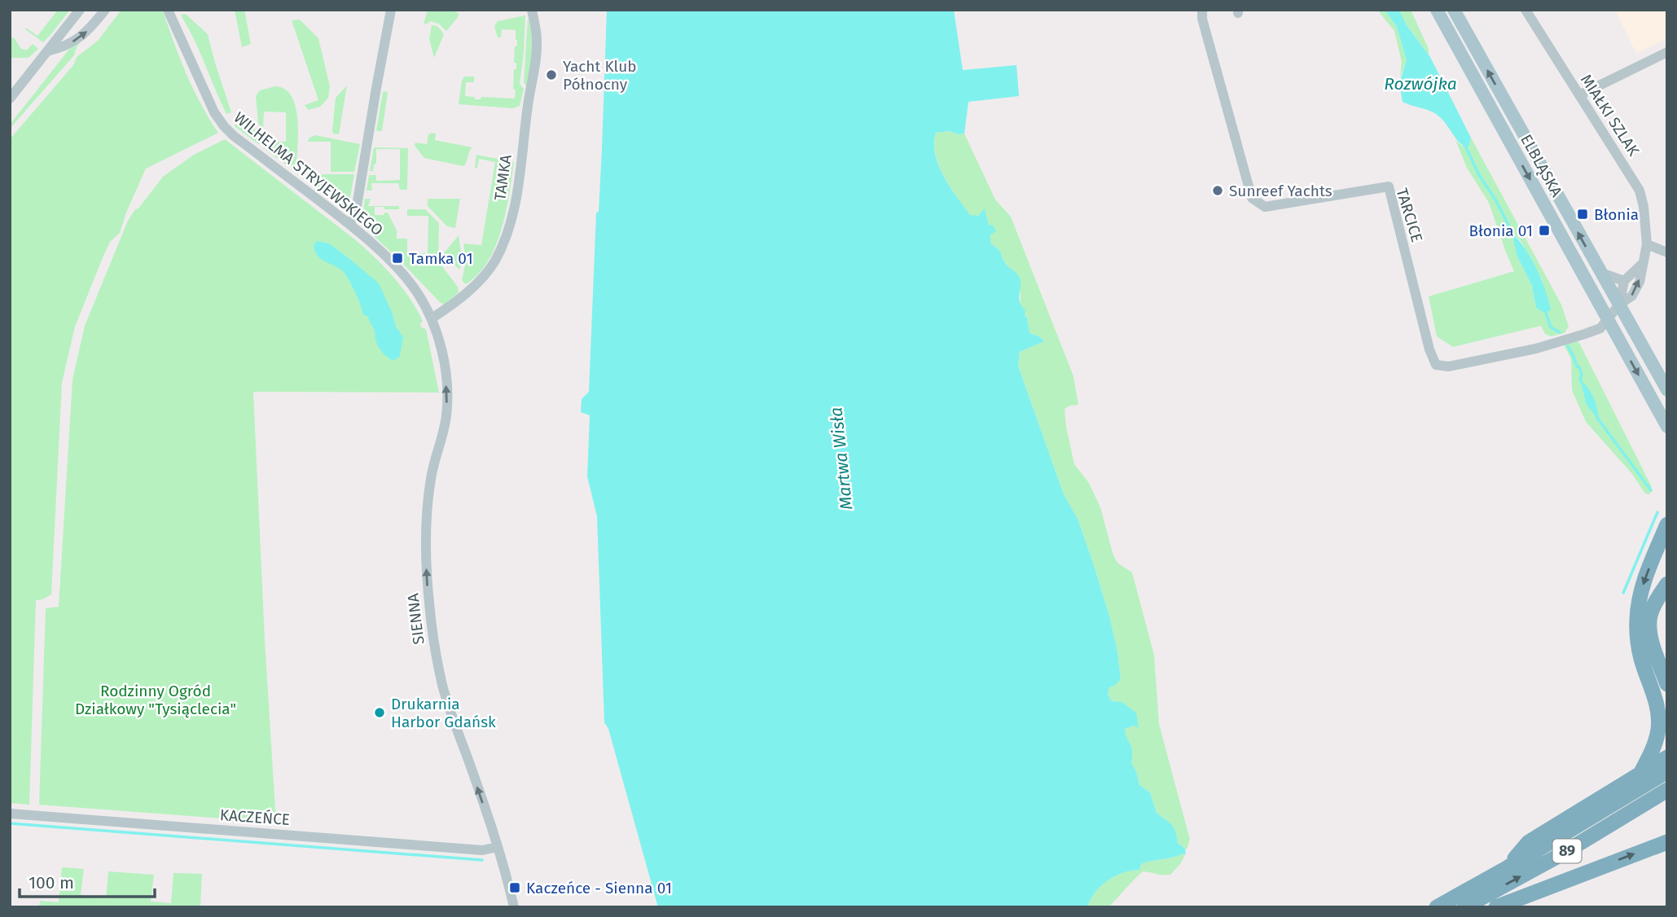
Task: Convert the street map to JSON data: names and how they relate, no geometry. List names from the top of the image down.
{
  "streets": {
    "highway": ["89"],
    "main road": ["ELBLĄSKA"],
    "street": [
      "MIAŁKI SZLAK",
      "WILHELMA STRYJEWSKIEGO",
      "TAMKA",
      "TARCICE",
      "SIENNA",
      "KACZEŃCE"
    ]
  },
  "crossings": [
    ["MIAŁKI SZLAK", "ELBLĄSKA"],
    ["MIAŁKI SZLAK", "TARCICE"],
    ["ELBLĄSKA", "TARCICE"],
    ["WILHELMA STRYJEWSKIEGO", "TAMKA"],
    ["WILHELMA STRYJEWSKIEGO", "SIENNA"],
    ["TAMKA", "SIENNA"],
    ["SIENNA", "KACZEŃCE"]
  ],
  "one_way": ["SIENNA"],
  "water": ["Rozwójka", "Martwa Wisła"],
  "parks": ["Rodzinny Ogród Działkowy \"Tysiąclecia\""],
  "places": {
    "other": ["Yacht Klub Północny", "Sunreef Yachts", "Drukarnia Harbor Gdańsk"],
    "transit": [
      "Błonia",
      "Błonia 01",
      "Tamka 01",
      "Kaczeńce - Sienna 01"
    ]
  },
  "scale_bar": "100 m"
}
